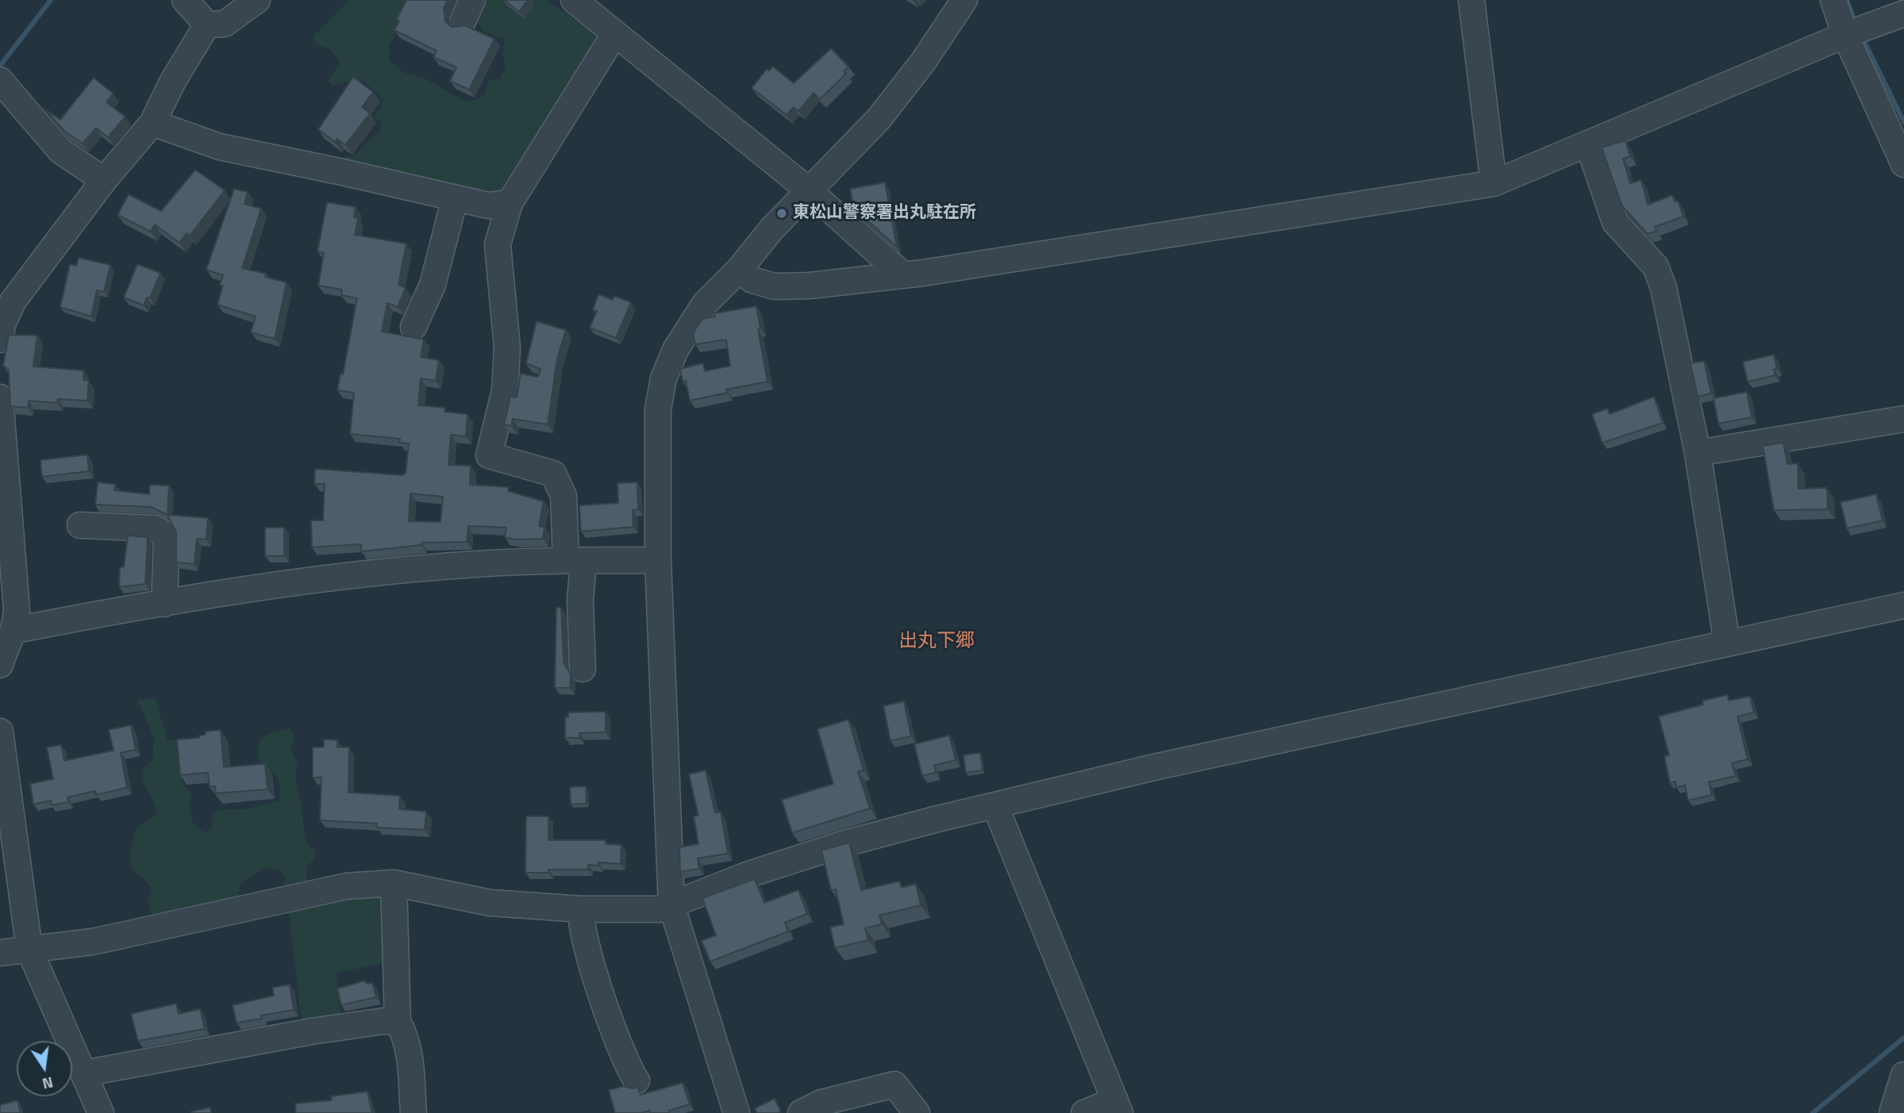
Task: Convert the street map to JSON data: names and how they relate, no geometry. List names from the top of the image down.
{
  "districts": ["出丸下郷"],
  "places": ["東松山警察署出丸駐在所"],
  "north": "bottom"
}
